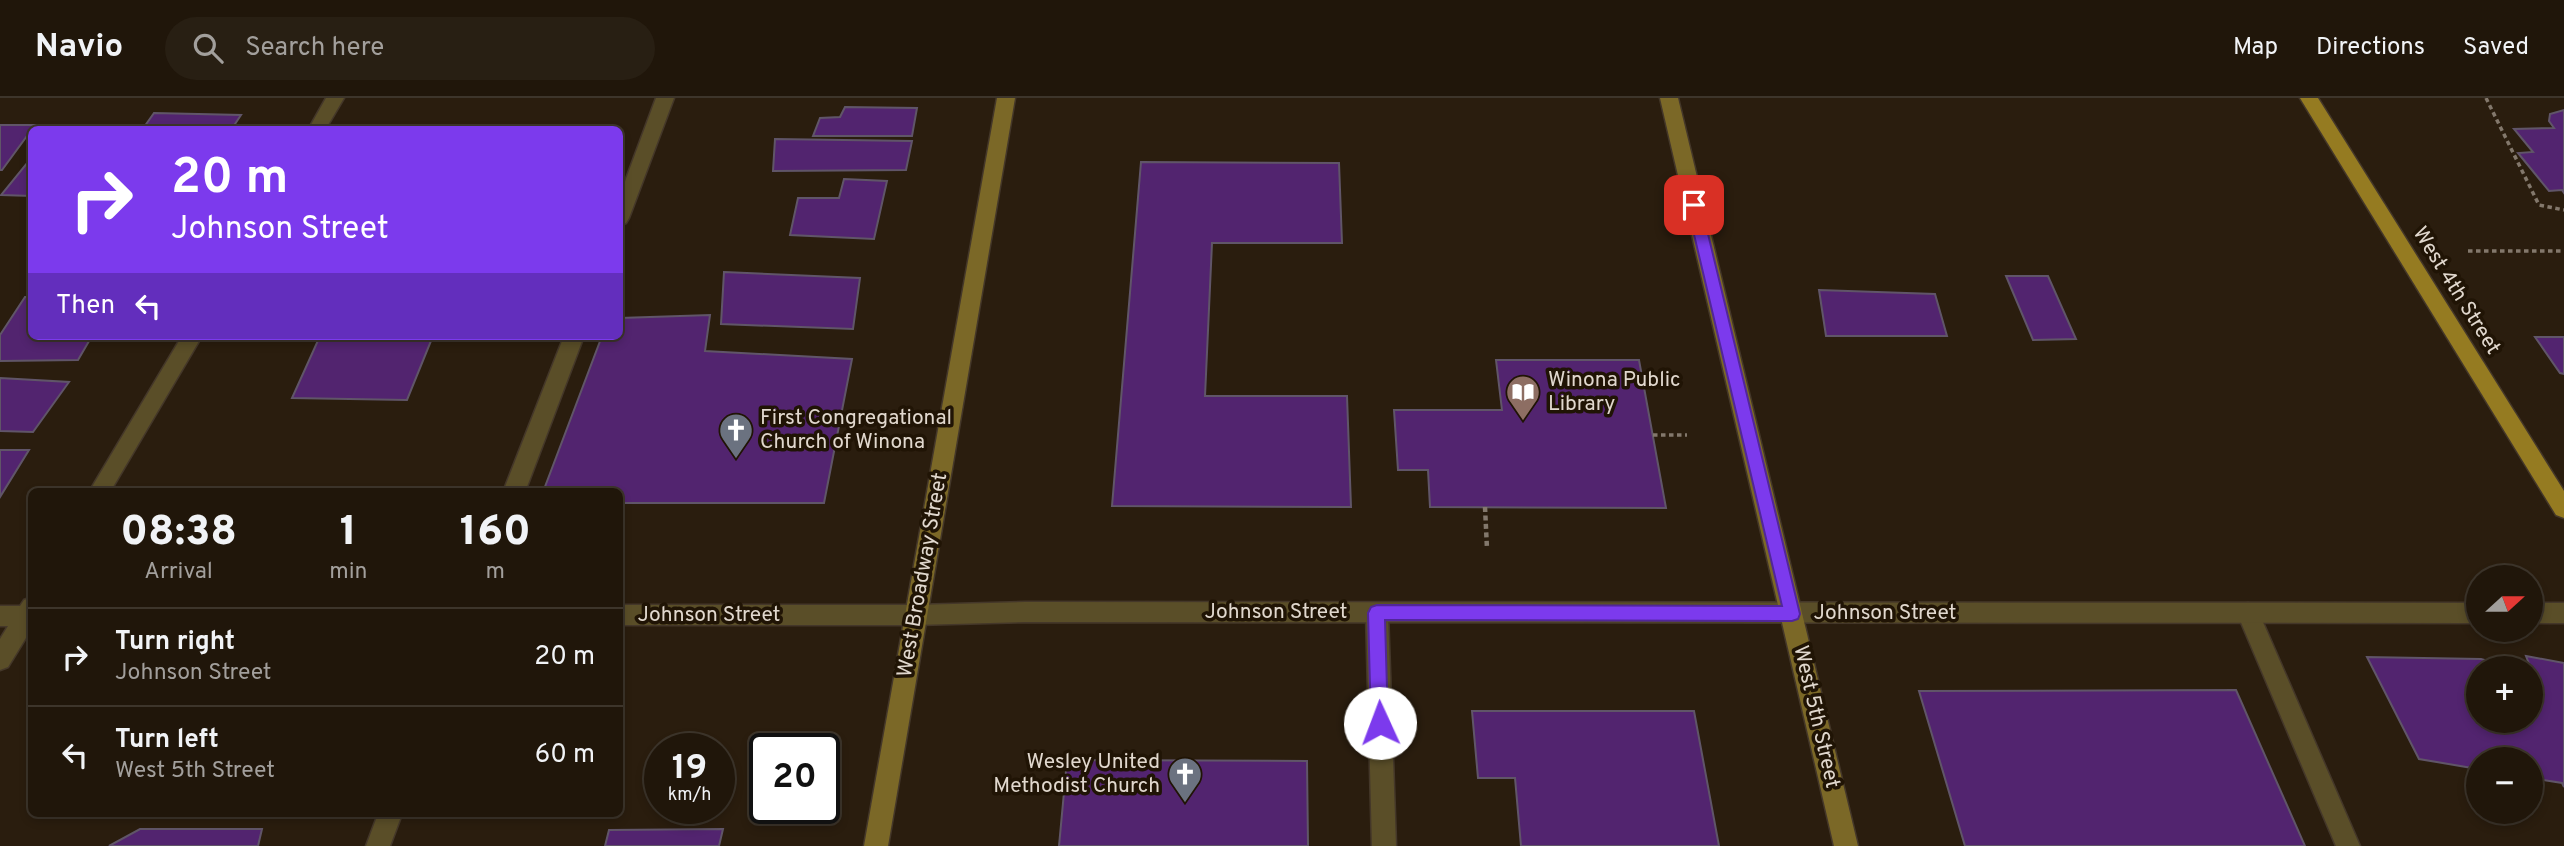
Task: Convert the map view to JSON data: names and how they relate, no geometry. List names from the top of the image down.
{
  "streets": {
    "main road": ["West 4th Street", "West Broadway Street", "West 5th Street"],
    "street": ["Johnson Street"]
  },
  "crossings": [
    ["West Broadway Street", "Johnson Street"],
    ["Johnson Street", "West 5th Street"]
  ],
  "places": {
    "library": ["Winona Public Library"],
    "church": ["First Congregational Church of Winona", "Wesley United Methodist Church"]
  },
  "north": "right",
  "page": {
    "header": "Navio",
    "search": "Search here",
    "nav": ["Map", "Directions", "Saved"],
    "turn": ["20 m", "Johnson Street"],
    "then": "Then",
    "eta": [
      "08:38",
      "Arrival",
      "1",
      "min",
      "160",
      "m"
    ],
    "map_buttons": ["+", "−"],
    "list": [
      {
        "name": "Turn right",
        "note": "Johnson Street",
        "value": "20 m"
      },
      {
        "name": "Turn left",
        "note": "West 5th Street",
        "value": "60 m"
      }
    ],
    "speed": "19 km/h",
    "limit": "20"
  }
}
